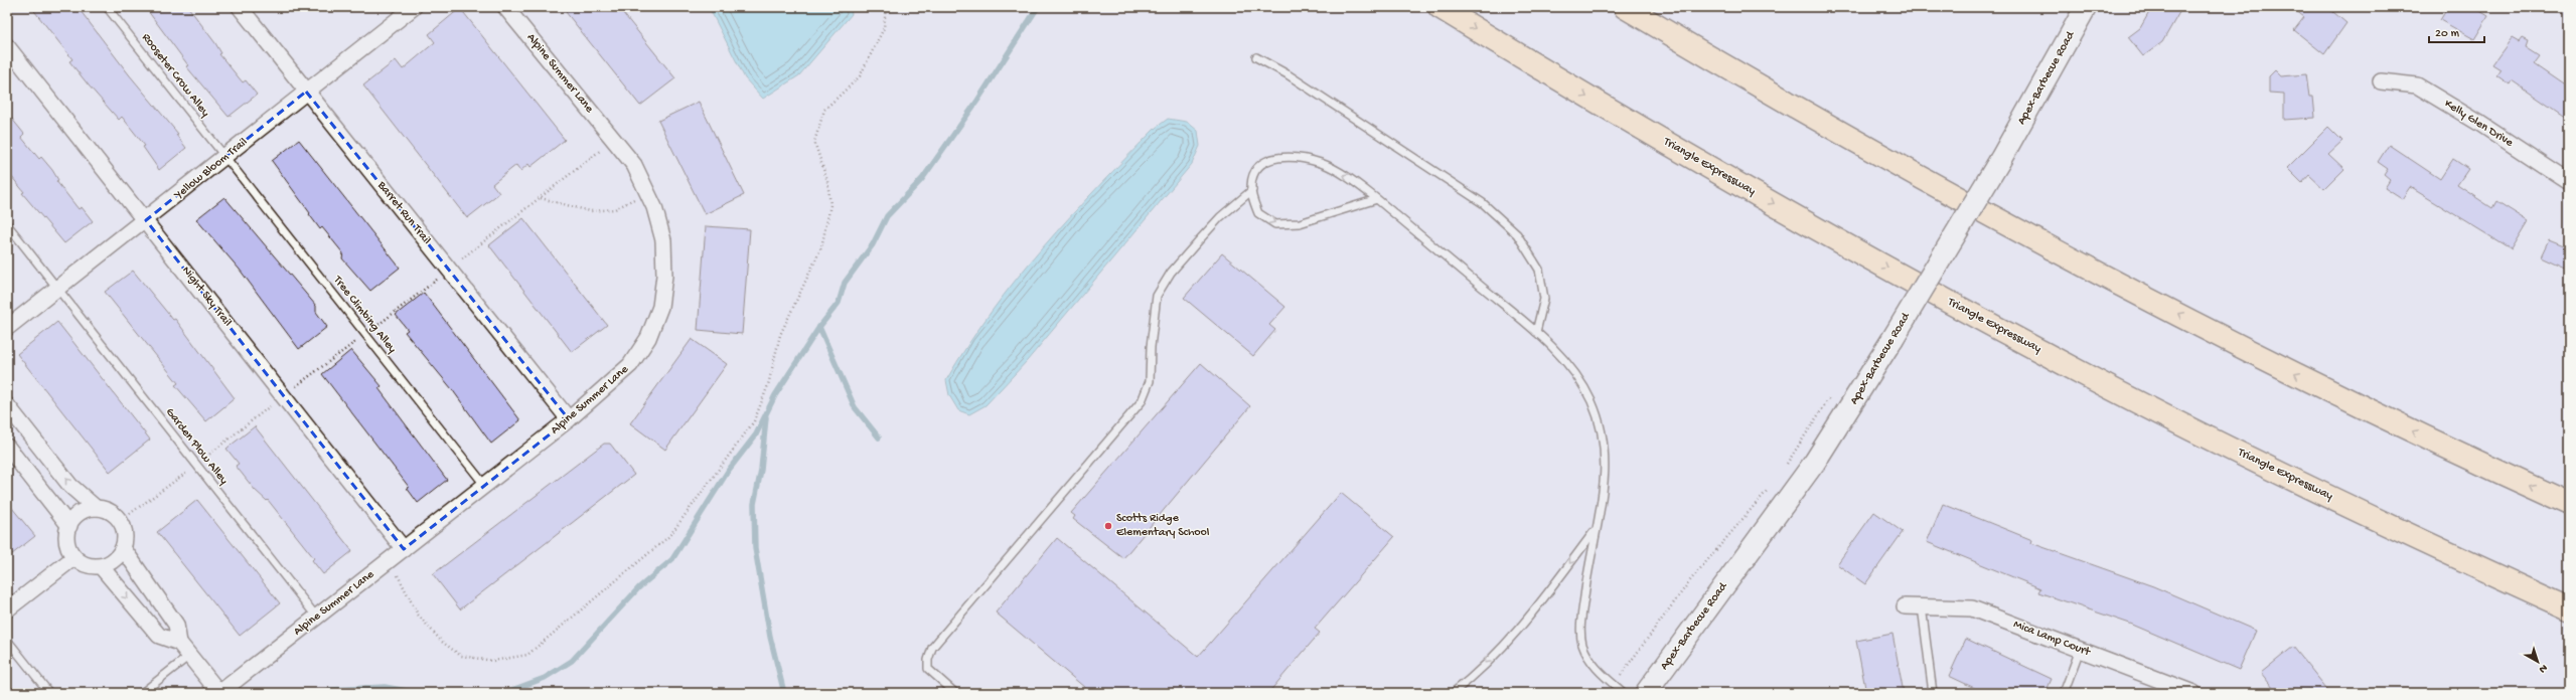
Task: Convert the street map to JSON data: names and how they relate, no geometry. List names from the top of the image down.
{
  "streets": {
    "highway": ["Triangle Expressway"],
    "street": [
      "Alpine Summer Lane",
      "Apex-Barbecue Road",
      "Kelly Glen Drive",
      "Yellow Bloom Trail",
      "Barret Run Trail",
      "Night Sky Trail",
      "Mica Lamp Court"
    ],
    "lane": ["Rooseter Crow Alley", "Tree Climbing Alley", "Garden Plow Alley"]
  },
  "crossings": [
    ["Alpine Summer Lane", "Barret Run Trail"],
    ["Alpine Summer Lane", "Night Sky Trail"],
    ["Alpine Summer Lane", "Tree Climbing Alley"],
    ["Alpine Summer Lane", "Garden Plow Alley"],
    ["Rooseter Crow Alley", "Yellow Bloom Trail"],
    ["Rooseter Crow Alley", "Tree Climbing Alley"],
    ["Yellow Bloom Trail", "Barret Run Trail"],
    ["Yellow Bloom Trail", "Night Sky Trail"],
    ["Yellow Bloom Trail", "Tree Climbing Alley"],
    ["Yellow Bloom Trail", "Garden Plow Alley"]
  ],
  "places": ["Scotts Ridge Elementary School"],
  "scale_bar": "20 m",
  "north": "bottom right"
}
